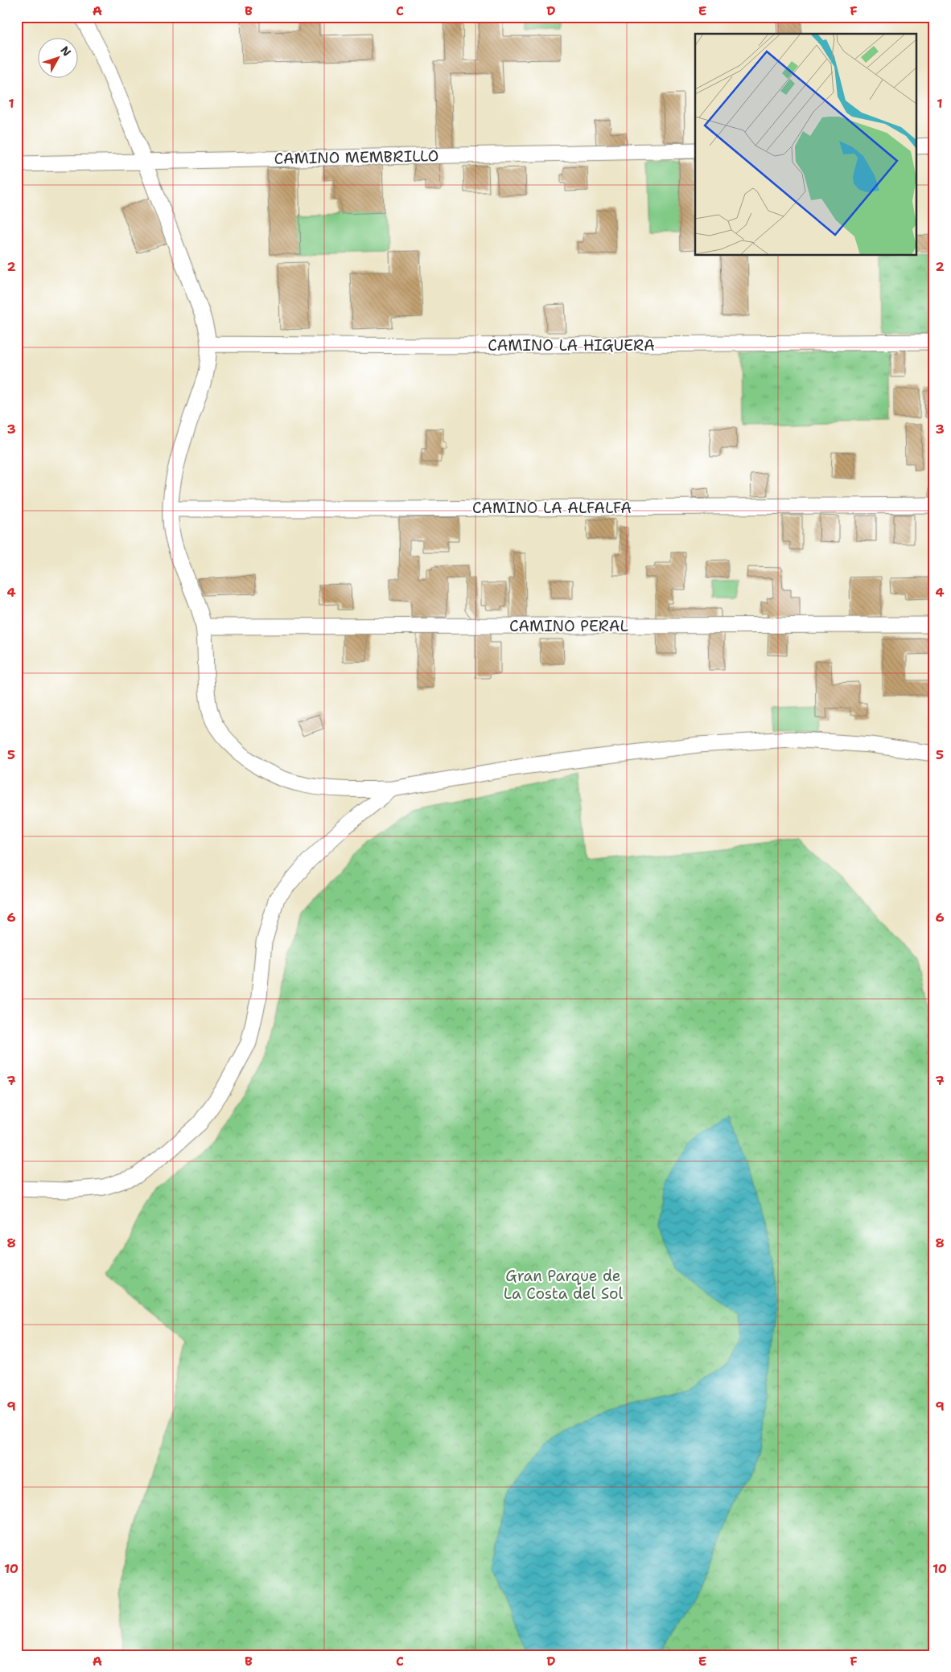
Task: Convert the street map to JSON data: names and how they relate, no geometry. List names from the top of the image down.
{
  "streets": {
    "street": [
      "CAMINO MEMBRILLO",
      "CAMINO LA HIGUERA",
      "CAMINO LA ALFALFA",
      "CAMINO PERAL"
    ]
  },
  "parks": ["Gran Parque de La Costa del Sol"],
  "north": "top right",
  "grid": {
    "columns": [
      "A",
      "B",
      "C",
      "D",
      "E",
      "F"
    ],
    "rows": [
      "1",
      "2",
      "3",
      "4",
      "5",
      "6",
      "7",
      "8",
      "9",
      "10"
    ]
  }
}
